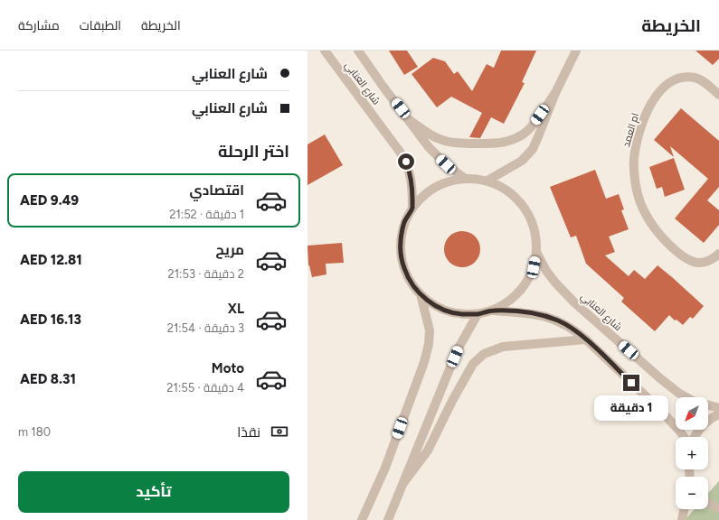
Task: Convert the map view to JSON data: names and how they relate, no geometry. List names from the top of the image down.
{
  "streets": {
    "street": ["شارع العنابي", "ام العمد"]
  },
  "north": "bottom left",
  "page": {
    "header": "الخريطة",
    "nav": ["الخريطة", "الطبقات", "مشاركة"],
    "banner": ["شارع العنابي", "شارع العنابي"],
    "heading": "اختر الرحلة",
    "list": [
      {
        "name": "اقتصادي",
        "note": "1 دقيقة · 21:52",
        "value": "AED 9.49"
      },
      {
        "name": "مريح",
        "note": "2 دقيقة · 21:53",
        "value": "AED 12.81"
      },
      {
        "name": "XL",
        "note": "3 دقيقة · 21:54",
        "value": "AED 16.13"
      },
      {
        "name": "Moto",
        "note": "4 دقيقة · 21:55",
        "value": "AED 8.31"
      }
    ],
    "bubble": "1 دقيقة",
    "map_buttons": ["+", "−"],
    "pay": ["نقدًا", "180 m"],
    "buttons": "تأكيد"
  }
}
